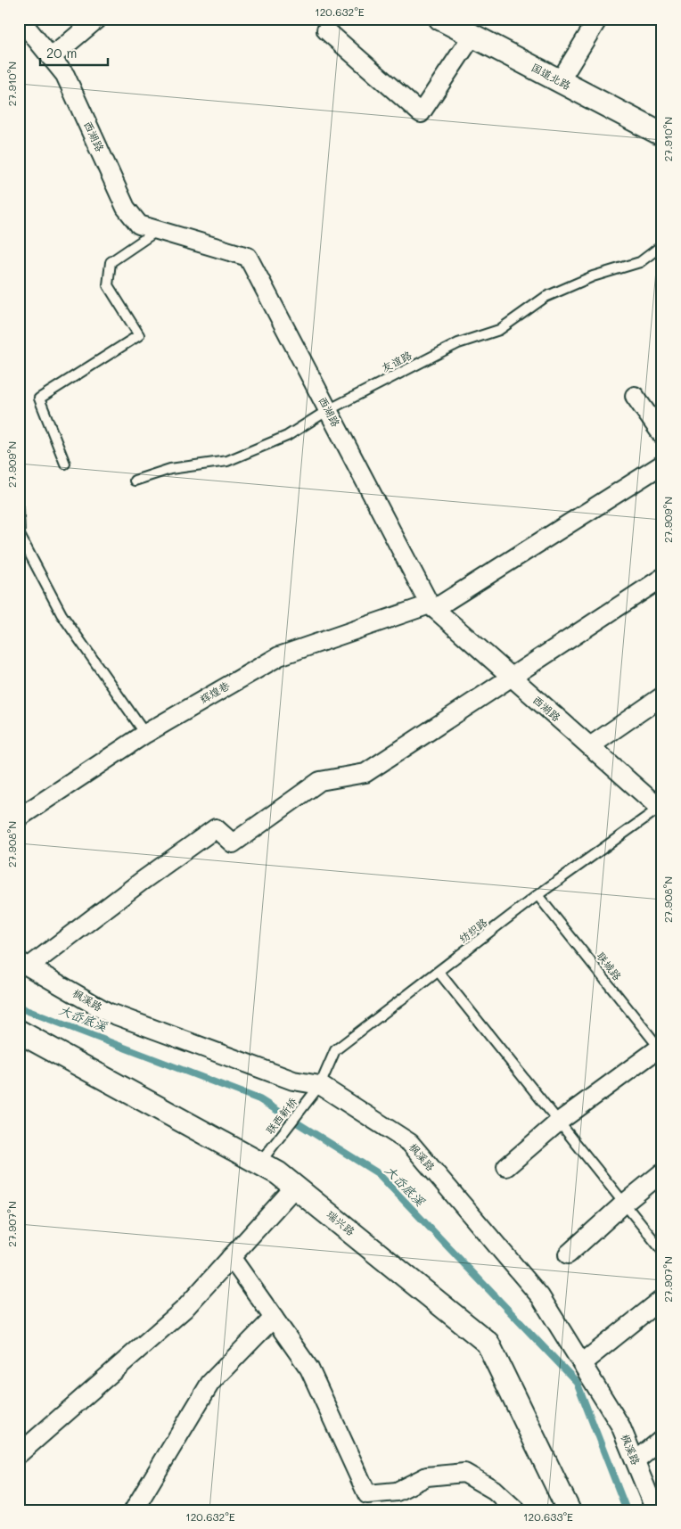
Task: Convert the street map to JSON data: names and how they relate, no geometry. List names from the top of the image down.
{
  "streets": {
    "street": [
      "国道北路",
      "西湖路",
      "辉煌巷",
      "枫溪路",
      "瑞兴路"
    ],
    "lane": [
      "友谊路",
      "纺织路",
      "联城路",
      "联西新桥"
    ]
  },
  "crossings": [
    ["西湖路", "友谊路"],
    ["西湖路", "辉煌巷"],
    ["西湖路", "纺织路"],
    ["纺织路", "联城路"],
    ["纺织路", "枫溪路"],
    ["纺织路", "联西新桥"],
    ["枫溪路", "联西新桥"],
    ["联西新桥", "瑞兴路"]
  ],
  "water": ["大岙底溪"],
  "scale_bar": "20 m",
  "coordinates": [
    "120.632°E",
    "27.910°N",
    "27.909°N",
    "27.908°N",
    "27.907°N",
    "120.633°E"
  ]
}
